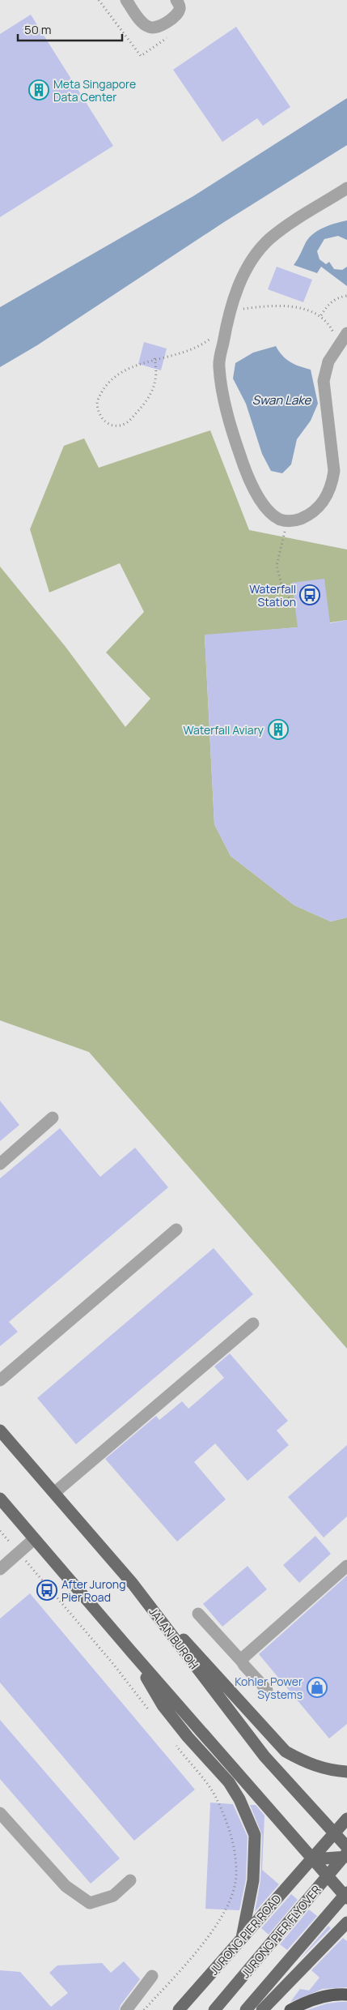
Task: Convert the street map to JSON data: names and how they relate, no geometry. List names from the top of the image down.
{
  "streets": {
    "main road": ["JALAN BUROH", "JURONG PIER FLYOVER", "JURONG PIER ROAD"]
  },
  "crossings": [
    ["JALAN BUROH", "JURONG PIER ROAD"]
  ],
  "water": ["Swan Lake"],
  "places": {
    "building": ["Meta Singapore Data Center", "Waterfall Aviary"],
    "bus stop": ["Waterfall Station", "After Jurong Pier Road"],
    "shop": ["Kohler Power Systems"]
  },
  "scale_bar": "50 m"
}
